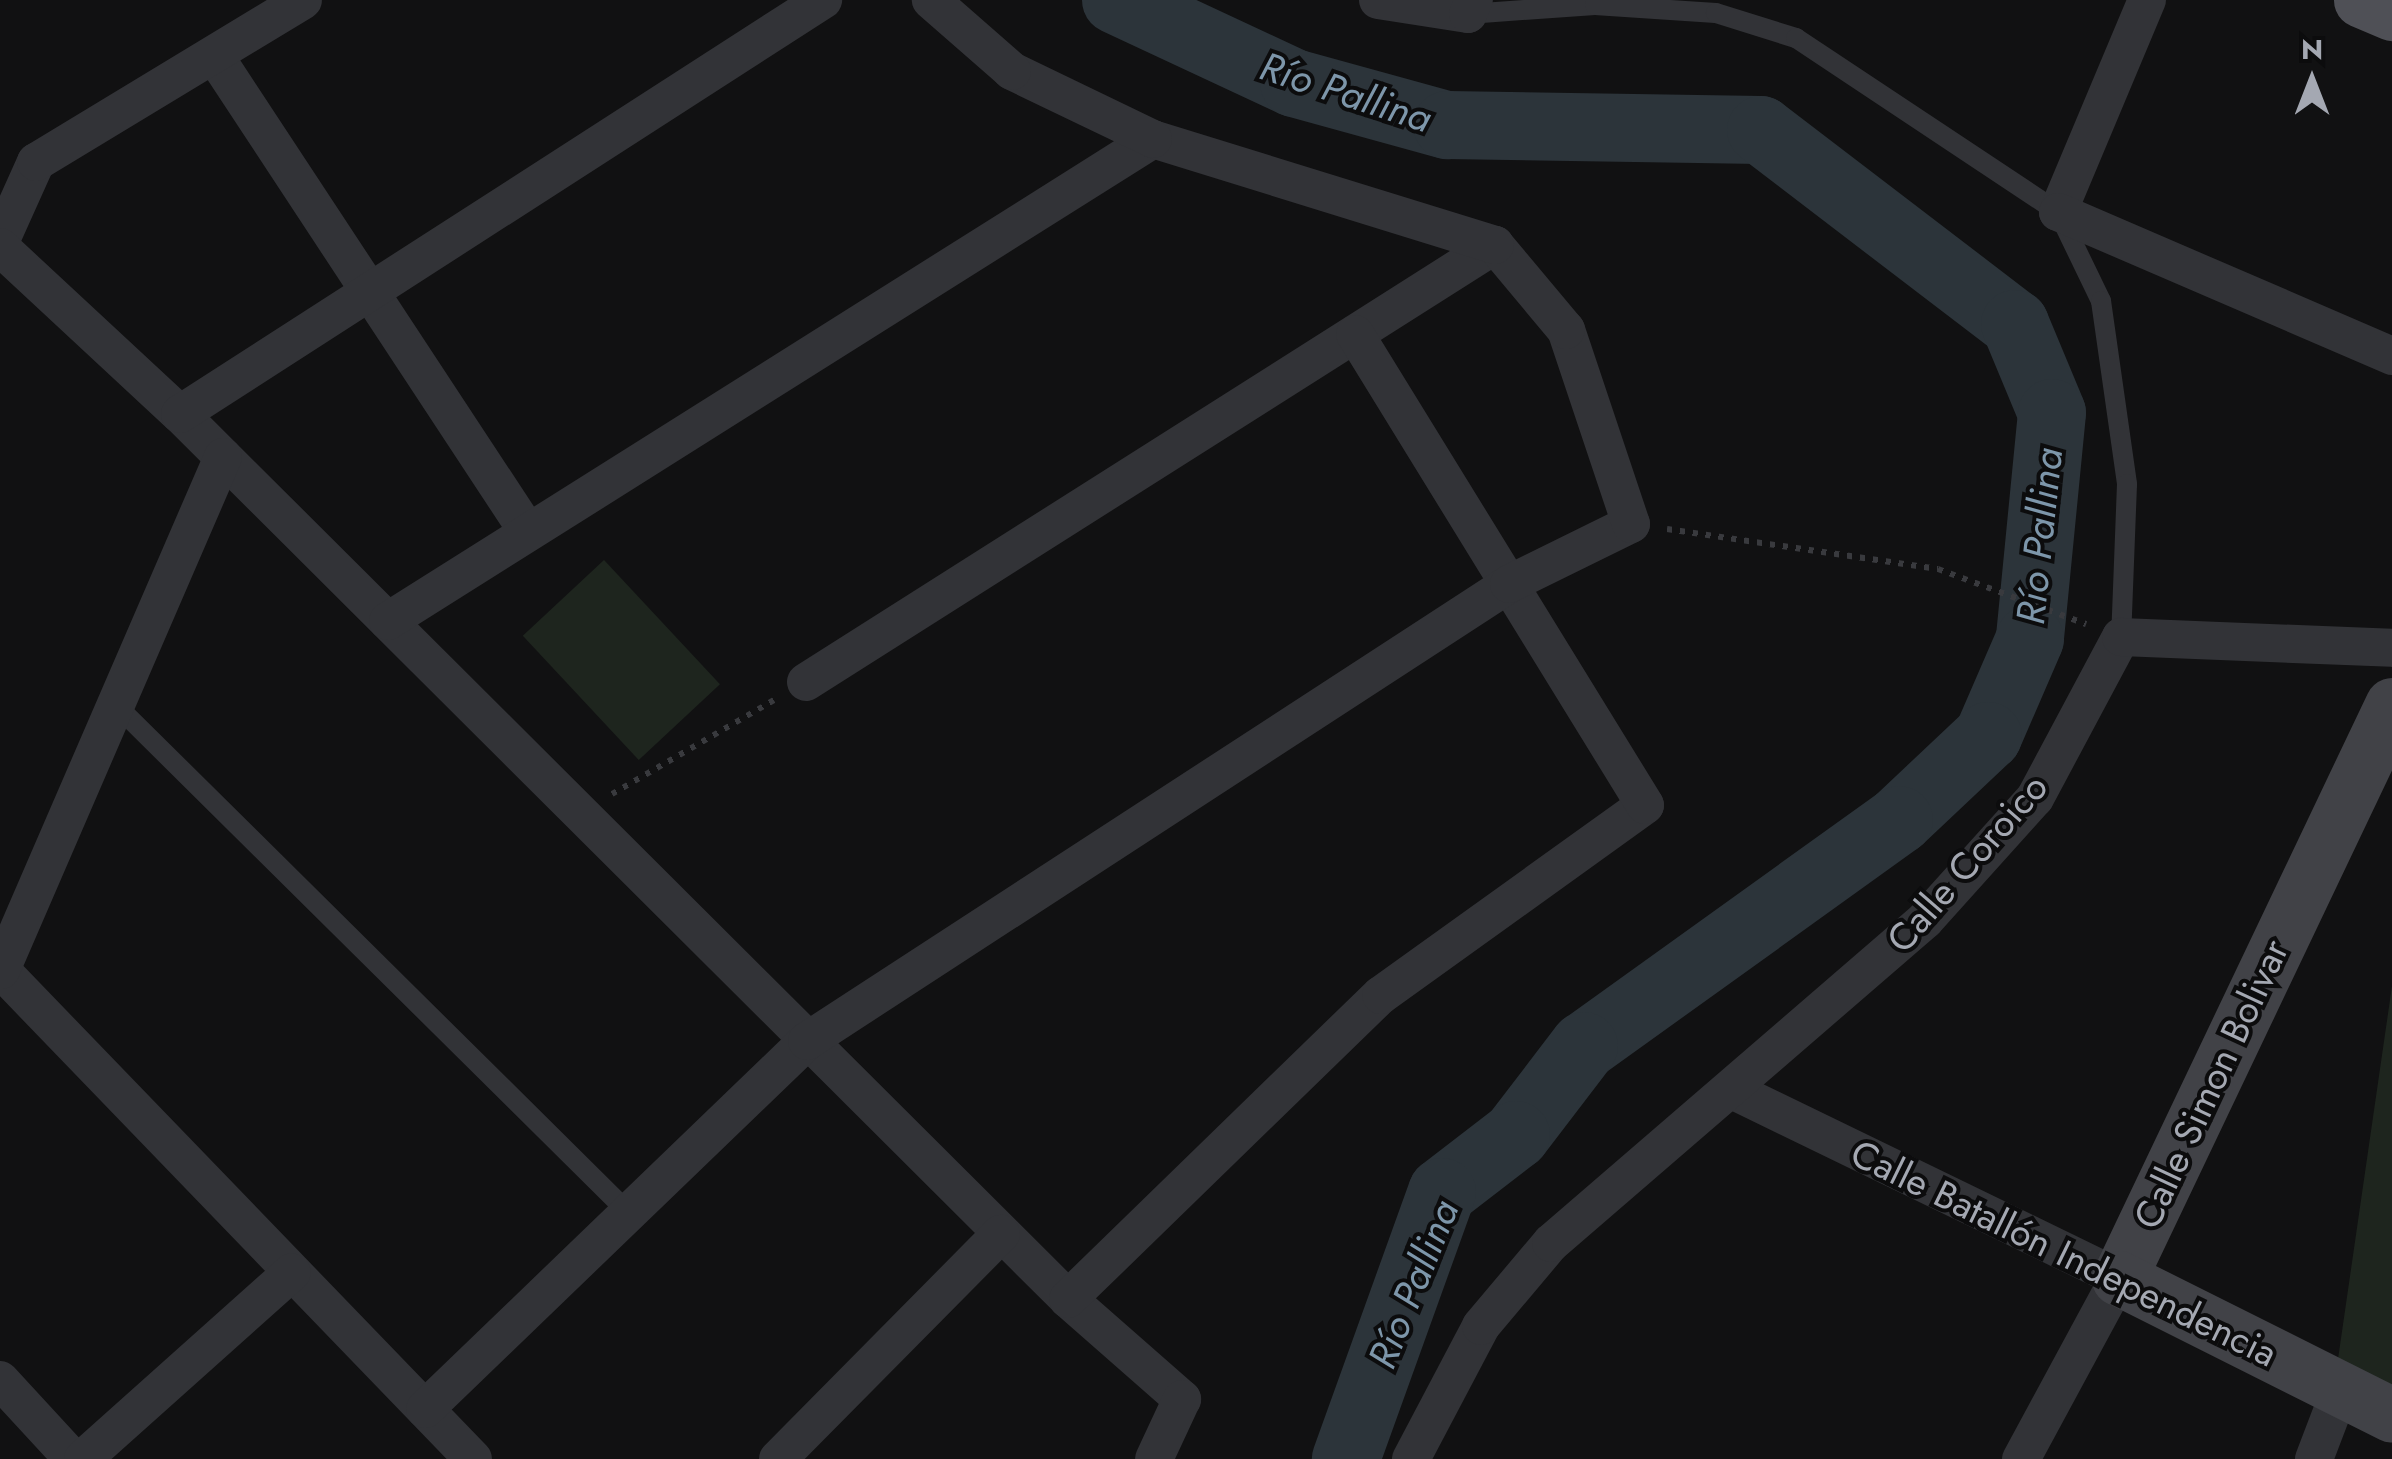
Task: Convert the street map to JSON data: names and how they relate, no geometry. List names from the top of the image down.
{
  "streets": {
    "main road": ["Calle Simon Bolivar", "Calle Batallón Independencia"],
    "street": ["Calle Coroico"]
  },
  "crossings": [
    ["Calle Coroico", "Calle Batallón Independencia"],
    ["Calle Simon Bolivar", "Calle Batallón Independencia"]
  ],
  "water": ["Río Pallina"],
  "north": "top"
}
